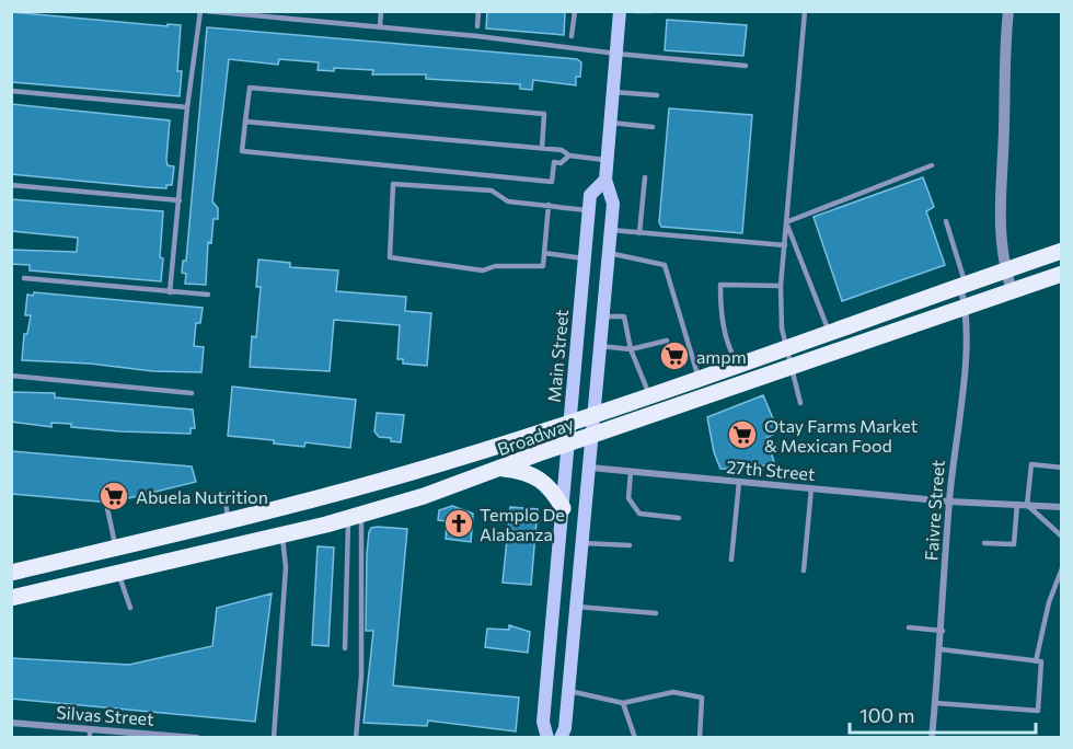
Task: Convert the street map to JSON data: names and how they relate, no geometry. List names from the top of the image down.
{
  "streets": {
    "main road": ["Main Street", "Broadway"],
    "street": ["27th Street", "Faivre Street", "Silvas Street"]
  },
  "crossings": [
    ["Main Street", "Broadway"],
    ["Main Street", "27th Street"],
    ["Broadway", "Faivre Street"],
    ["27th Street", "Faivre Street"]
  ],
  "places": {
    "supermarket": ["ampm", "Otay Farms Market & Mexican Food", "Abuela Nutrition"],
    "church": ["Templo De Alabanza"]
  },
  "scale_bar": "100 m"
}
